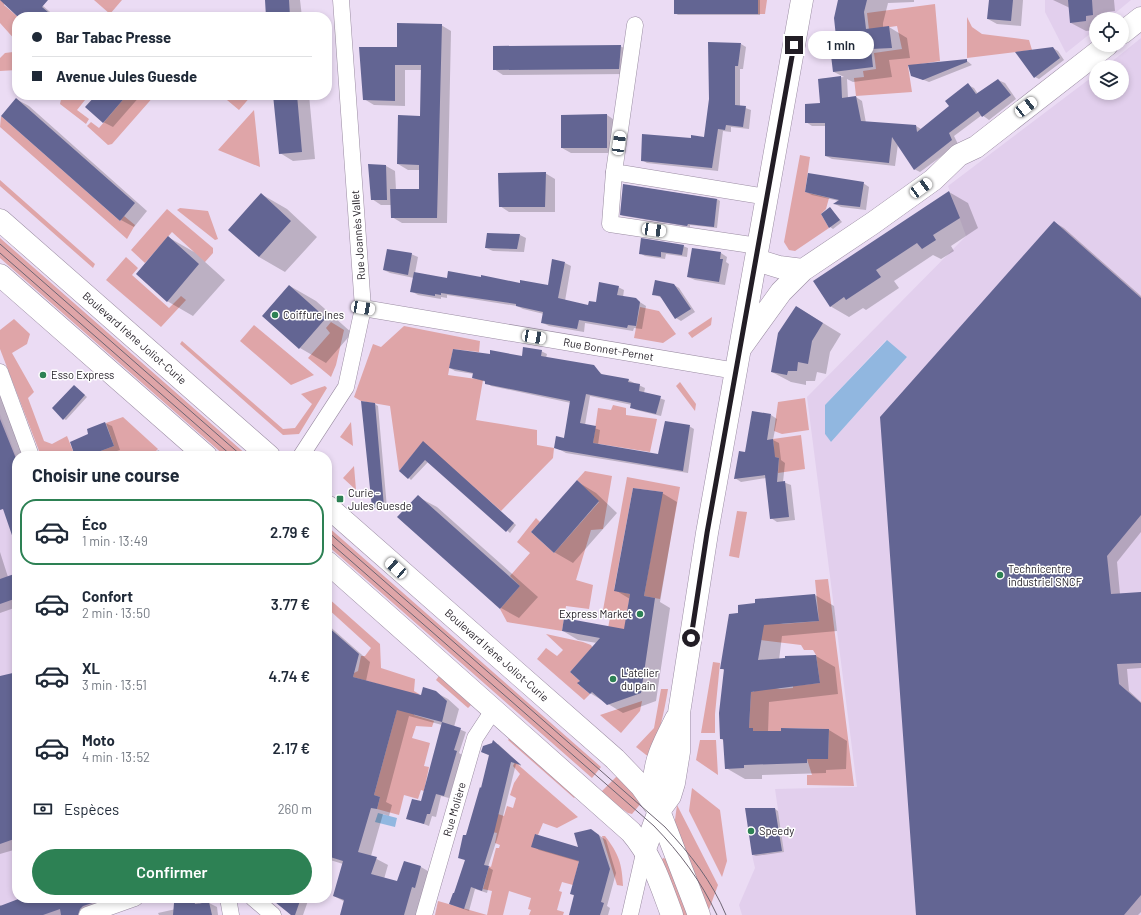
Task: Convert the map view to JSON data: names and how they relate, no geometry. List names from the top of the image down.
{
  "streets": {
    "main road": ["Boulevard Irène Joliot-Curie"],
    "street": ["Rue Joannès Vallet", "Rue Bonnet-Pernet", "Rue Molière"]
  },
  "crossings": [
    ["Rue Joannès Vallet", "Rue Bonnet-Pernet"]
  ],
  "places": {
    "other": [
      "Coiffure Ines",
      "Esso Express",
      "Technicentre industriel SNCF",
      "Express Market",
      "L'atelier du pain",
      "Speedy"
    ],
    "transit": ["Curie - Jules Guesde"]
  },
  "page": {
    "banner": ["Bar Tabac Presse", "Avenue Jules Guesde"],
    "bubble": "1 min",
    "heading": "Choisir une course",
    "list": [
      {
        "name": "Éco",
        "note": "1 min · 13:49",
        "value": "2.79 €"
      },
      {
        "name": "Confort",
        "note": "2 min · 13:50",
        "value": "3.77 €"
      },
      {
        "name": "XL",
        "note": "3 min · 13:51",
        "value": "4.74 €"
      },
      {
        "name": "Moto",
        "note": "4 min · 13:52",
        "value": "2.17 €"
      }
    ],
    "pay": ["Espèces", "260 m"],
    "buttons": "Confirmer"
  }
}
